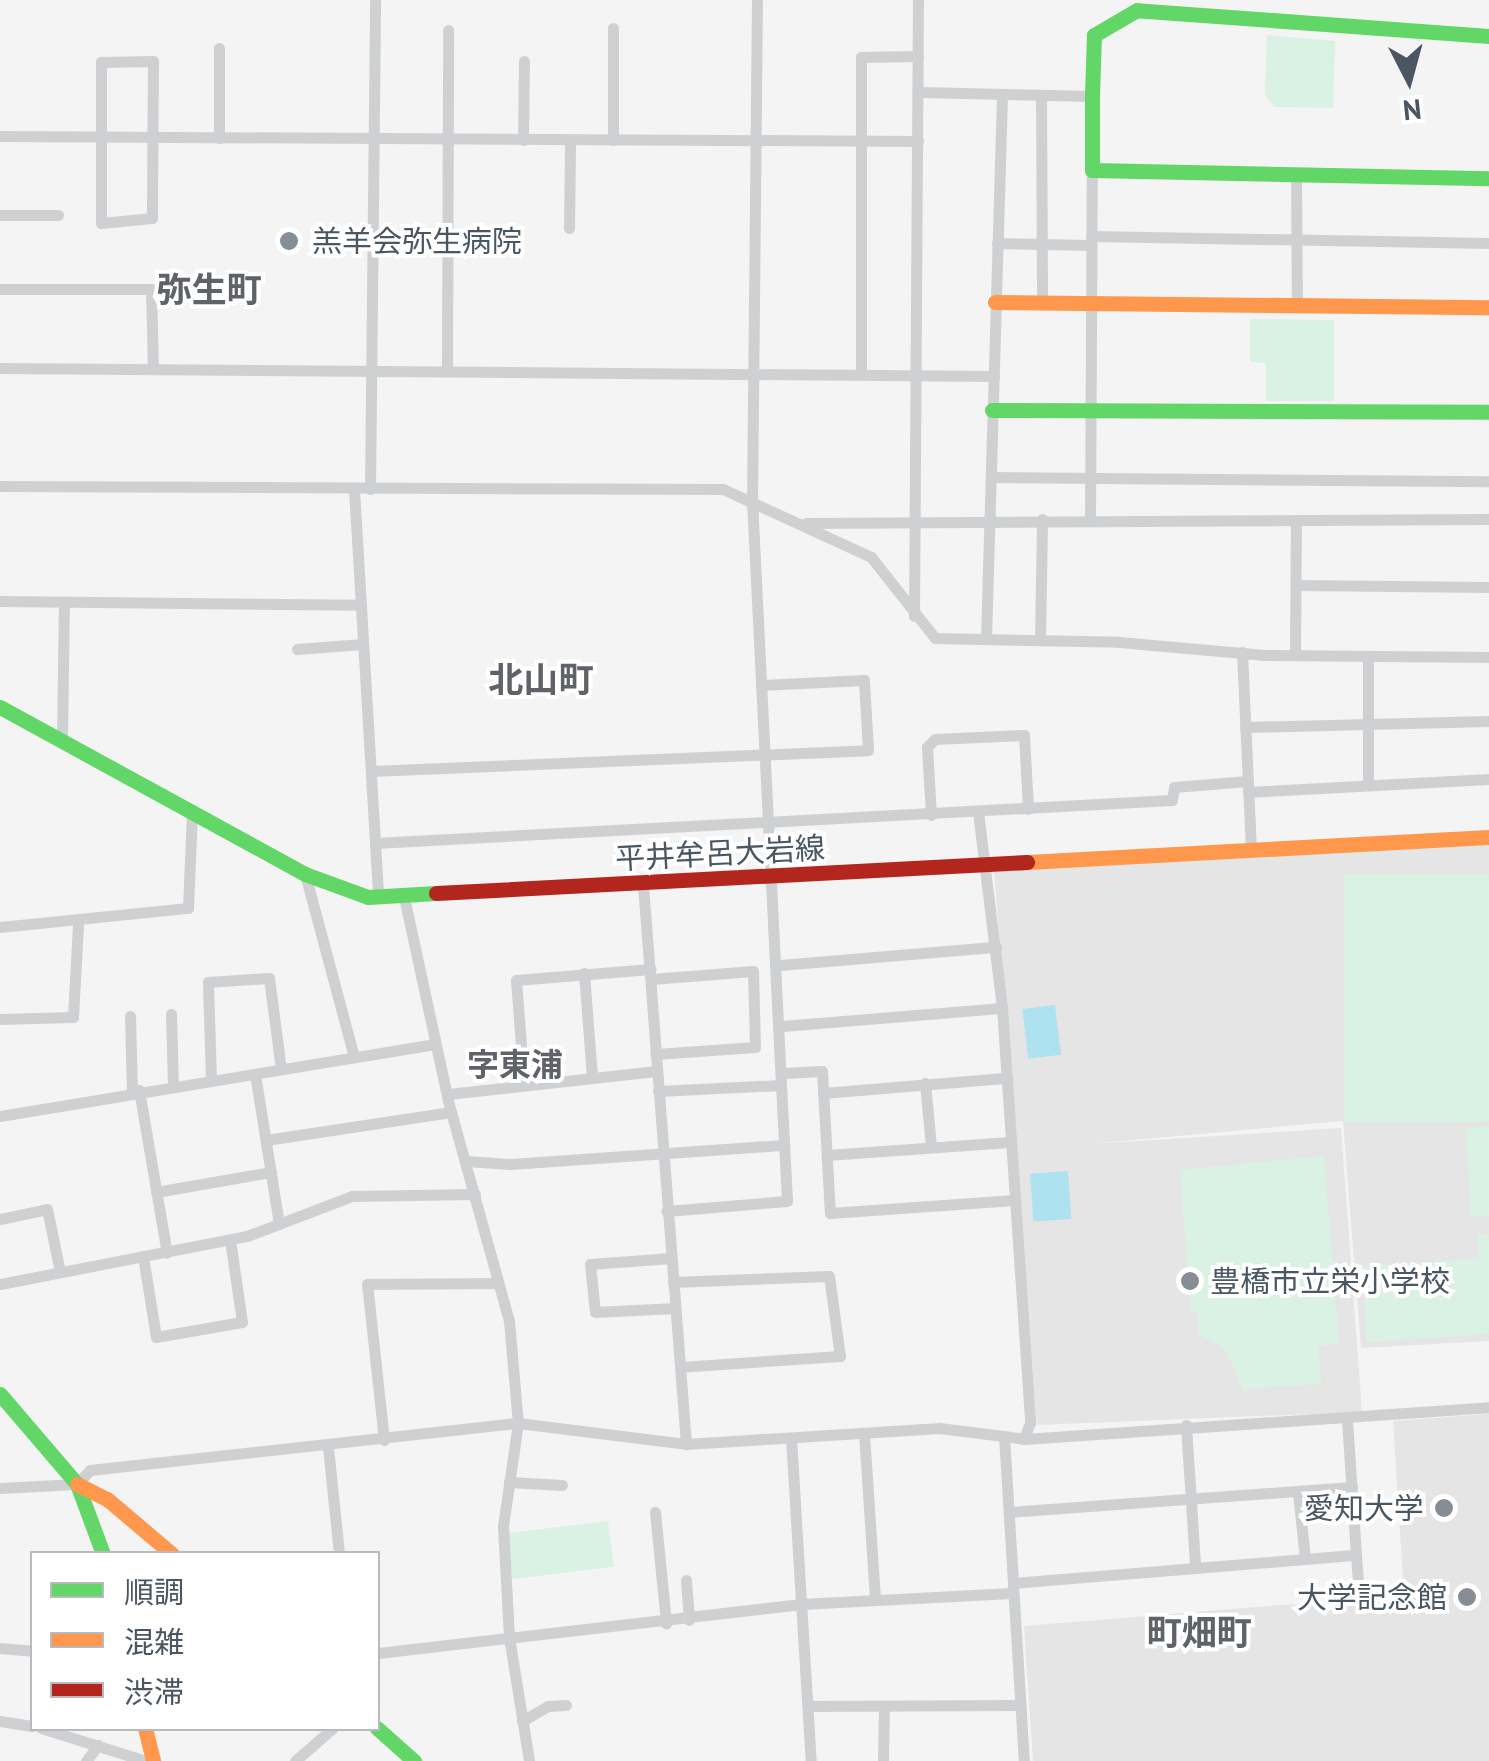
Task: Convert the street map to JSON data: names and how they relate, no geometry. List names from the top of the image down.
{
  "streets": {
    "street": ["平井牟呂大岩線"]
  },
  "districts": [
    "弥生町",
    "北山町",
    "字東浦",
    "町畑町"
  ],
  "places": [
    "羔羊会弥生病院",
    "豊橋市立栄小学校",
    "愛知大学",
    "大学記念館"
  ],
  "legend": ["順調", "混雑", "渋滞"],
  "north": "bottom"
}
